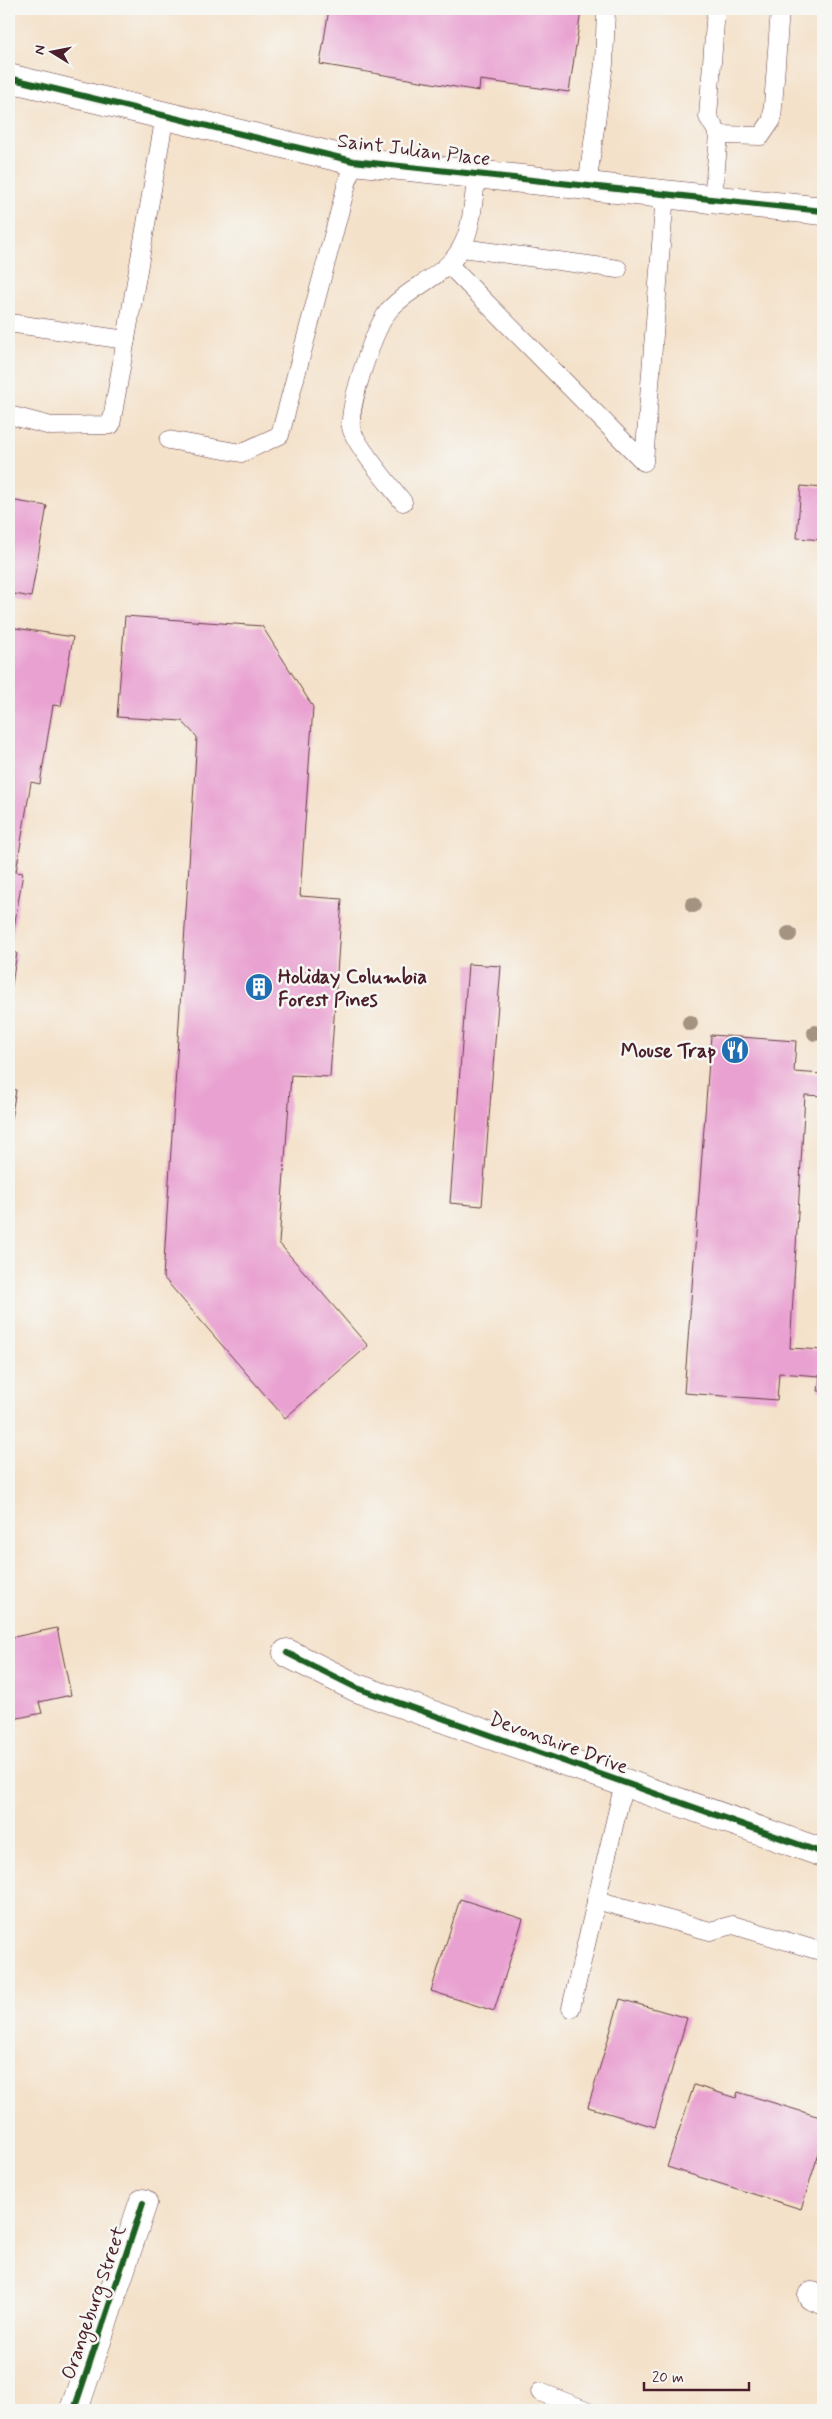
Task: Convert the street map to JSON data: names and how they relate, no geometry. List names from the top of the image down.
{
  "streets": {
    "street": ["Saint Julian Place", "Devonshire Drive", "Orangeburg Street"]
  },
  "places": {
    "building": ["Holiday Columbia Forest Pines"],
    "restaurant": ["Mouse Trap"]
  },
  "scale_bar": "20 m",
  "north": "left"
}
